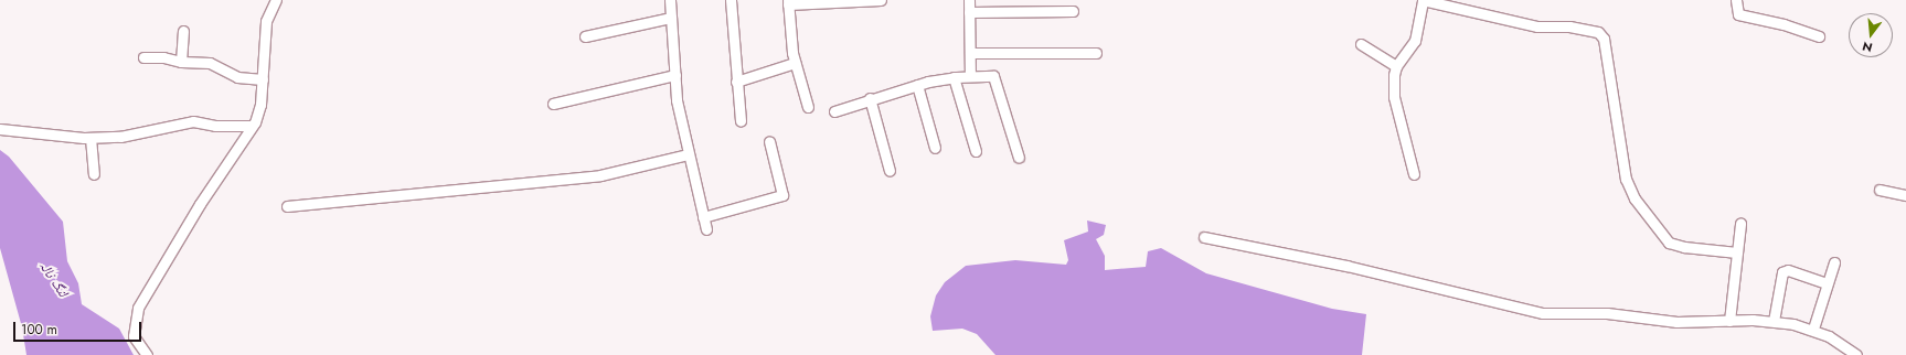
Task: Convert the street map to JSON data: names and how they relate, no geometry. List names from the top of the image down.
{
  "water": ["لنگ نالہ"],
  "scale_bar": "100 m",
  "north": "bottom"
}
